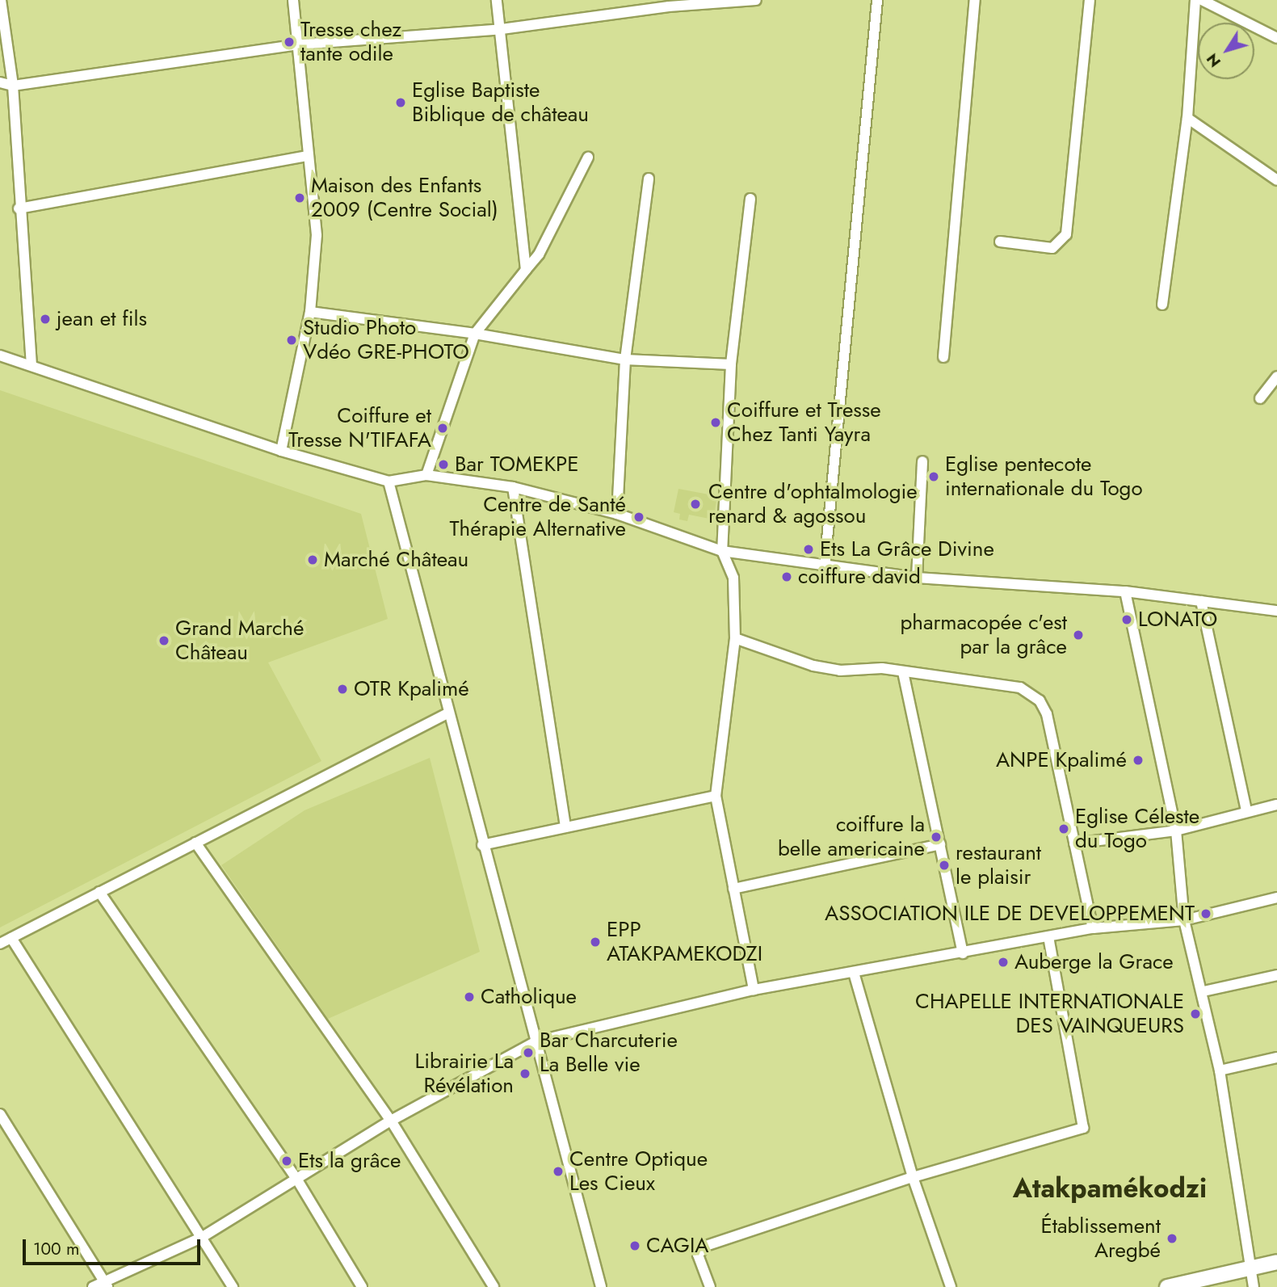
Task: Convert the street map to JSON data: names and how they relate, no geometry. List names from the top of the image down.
{
  "districts": ["Atakpamékodzi"],
  "places": [
    "Tresse chez tante odile",
    "Eglise Baptiste Biblique de château",
    "Maison des Enfants 2009 (Centre Social)",
    "jean et fils",
    "Studio Photo Vdéo GRE-PHOTO",
    "Coiffure et Tresse Chez Tanti Yayra",
    "Coiffure et Tresse N'TIFAFA",
    "Bar TOMEKPE",
    "Eglise pentecote internationale du Togo",
    "Centre d'ophtalmologie renard & agossou",
    "Centre de Santé Thérapie Alternative",
    "Ets La Grâce Divine",
    "Marché Château",
    "coiffure david",
    "LONATO",
    "pharmacopée c'est par la grâce",
    "Grand Marché Château",
    "OTR Kpalimé",
    "ANPE Kpalimé",
    "Eglise Céleste du Togo",
    "coiffure la belle americaine",
    "restaurant le plaisir",
    "ASSOCIATION ILE DE DEVELOPPEMENT",
    "EPP ATAKPAMEKODZI",
    "Auberge la Grace",
    "Catholique",
    "CHAPELLE INTERNATIONALE DES VAINQUEURS",
    "Bar Charcuterie La Belle vie",
    "Librairie La Révélation",
    "Ets la grâce",
    "Centre Optique Les Cieux",
    "Établissement Aregbé",
    "CAGIA"
  ],
  "scale_bar": "100 m",
  "north": "bottom left"
}
